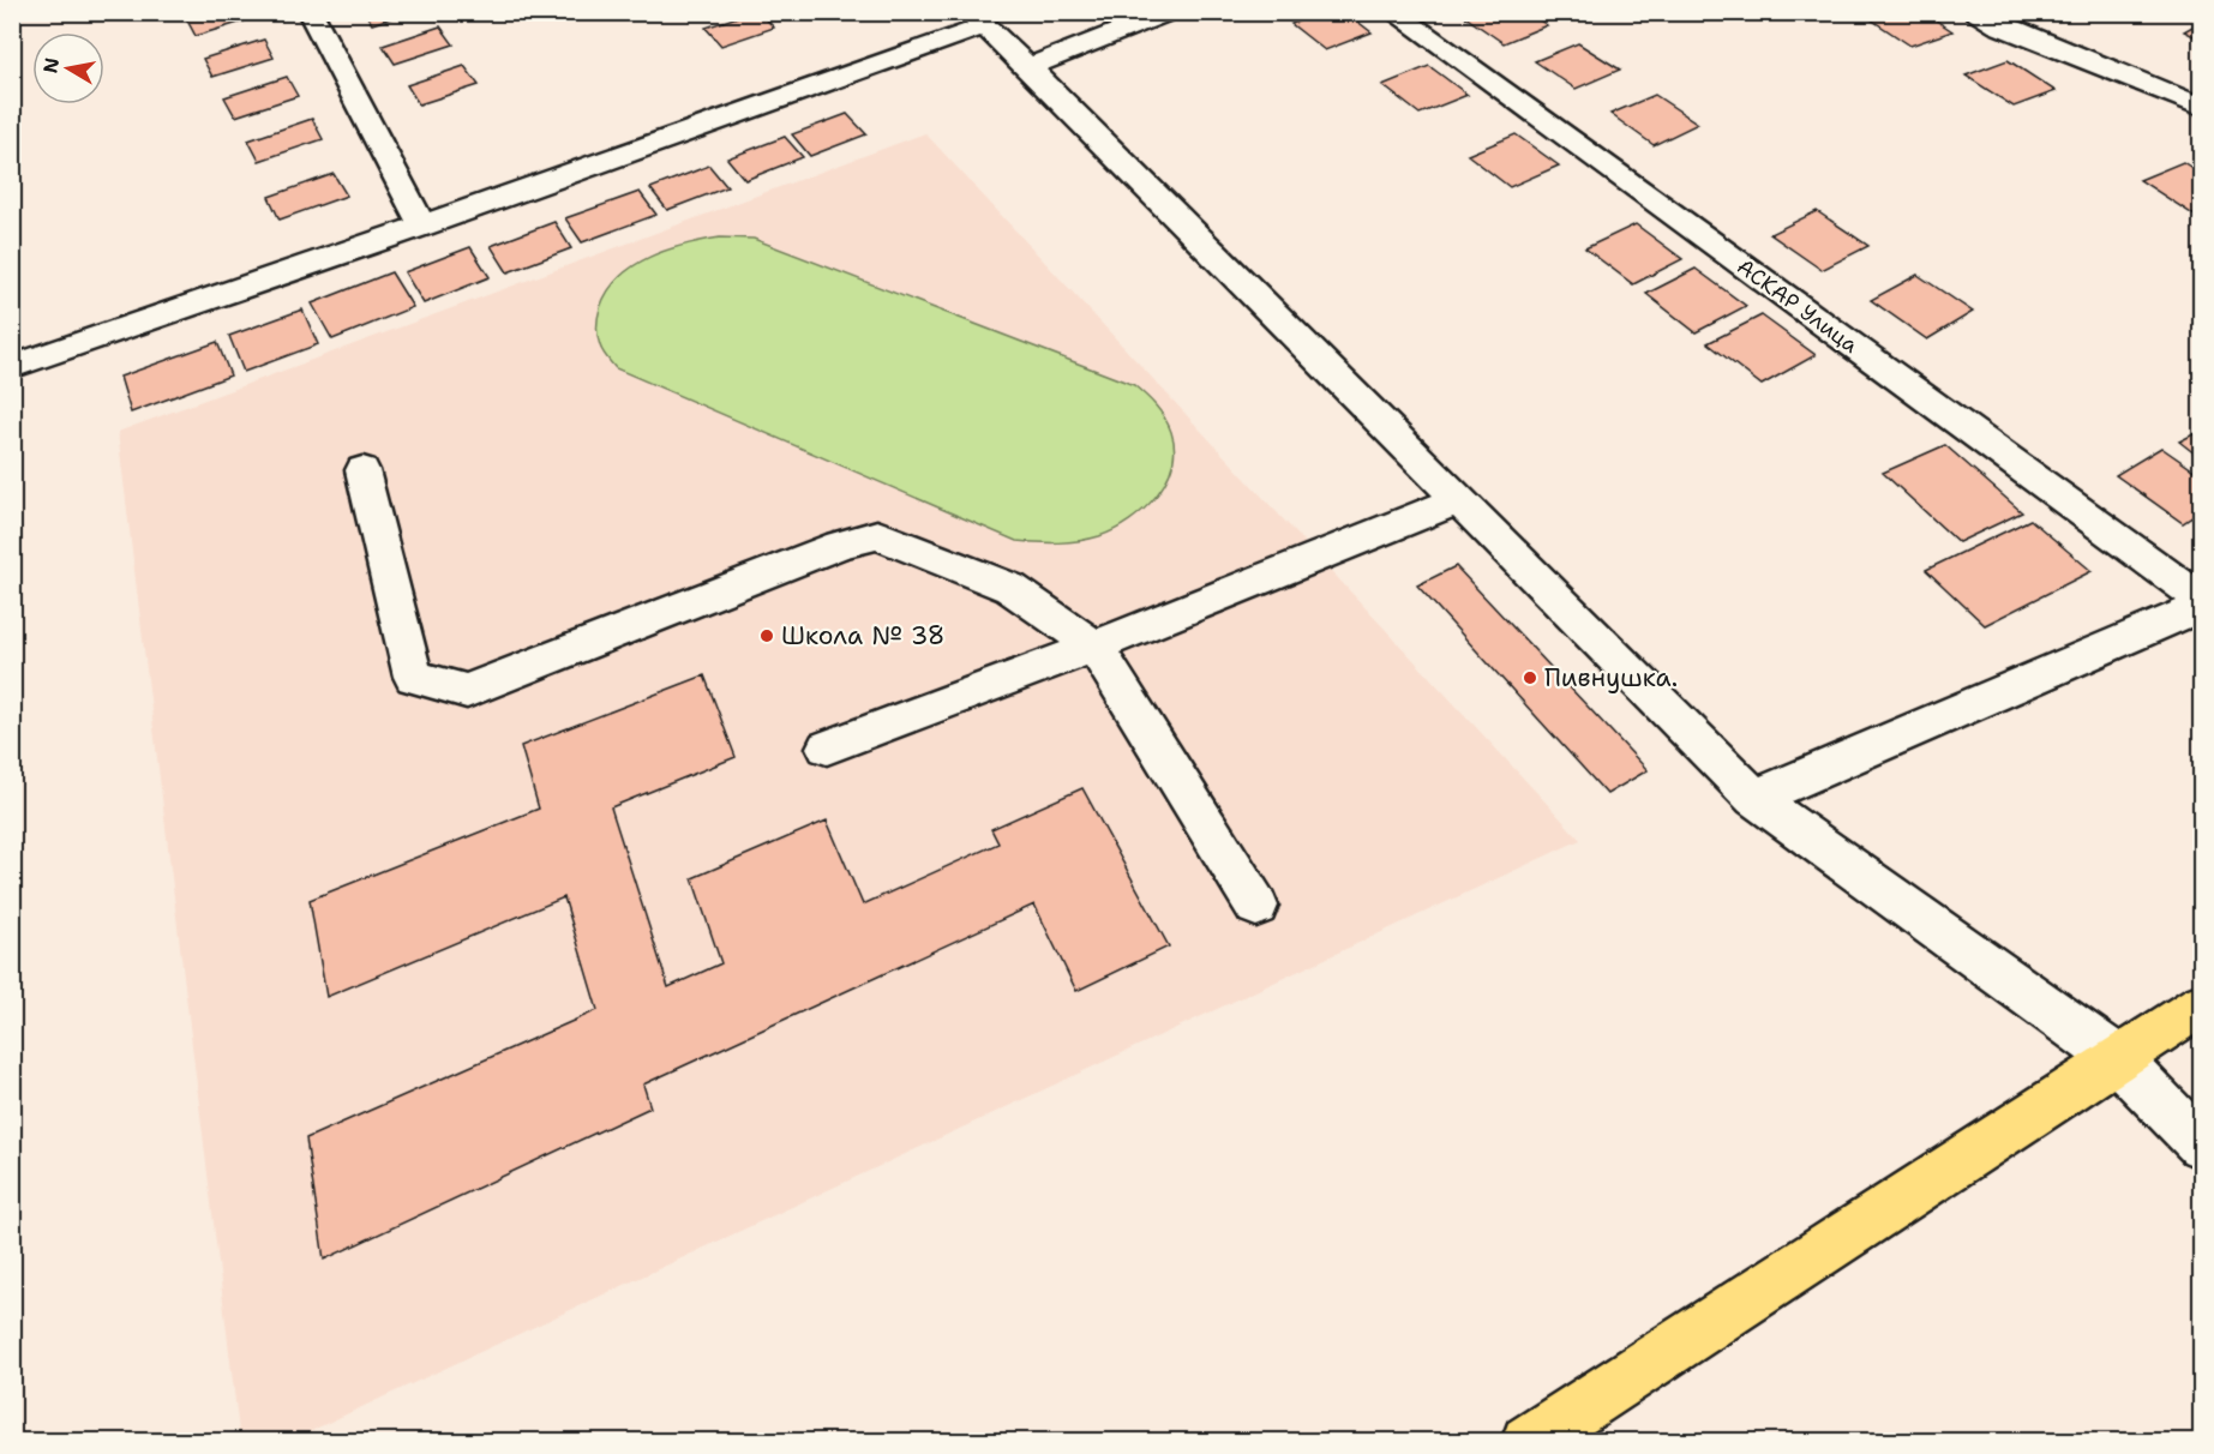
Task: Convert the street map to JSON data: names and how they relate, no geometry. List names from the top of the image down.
{
  "streets": {
    "street": ["АСКАР Улица"]
  },
  "places": ["Школа № 38", "Пивнушка."],
  "north": "left"
}
